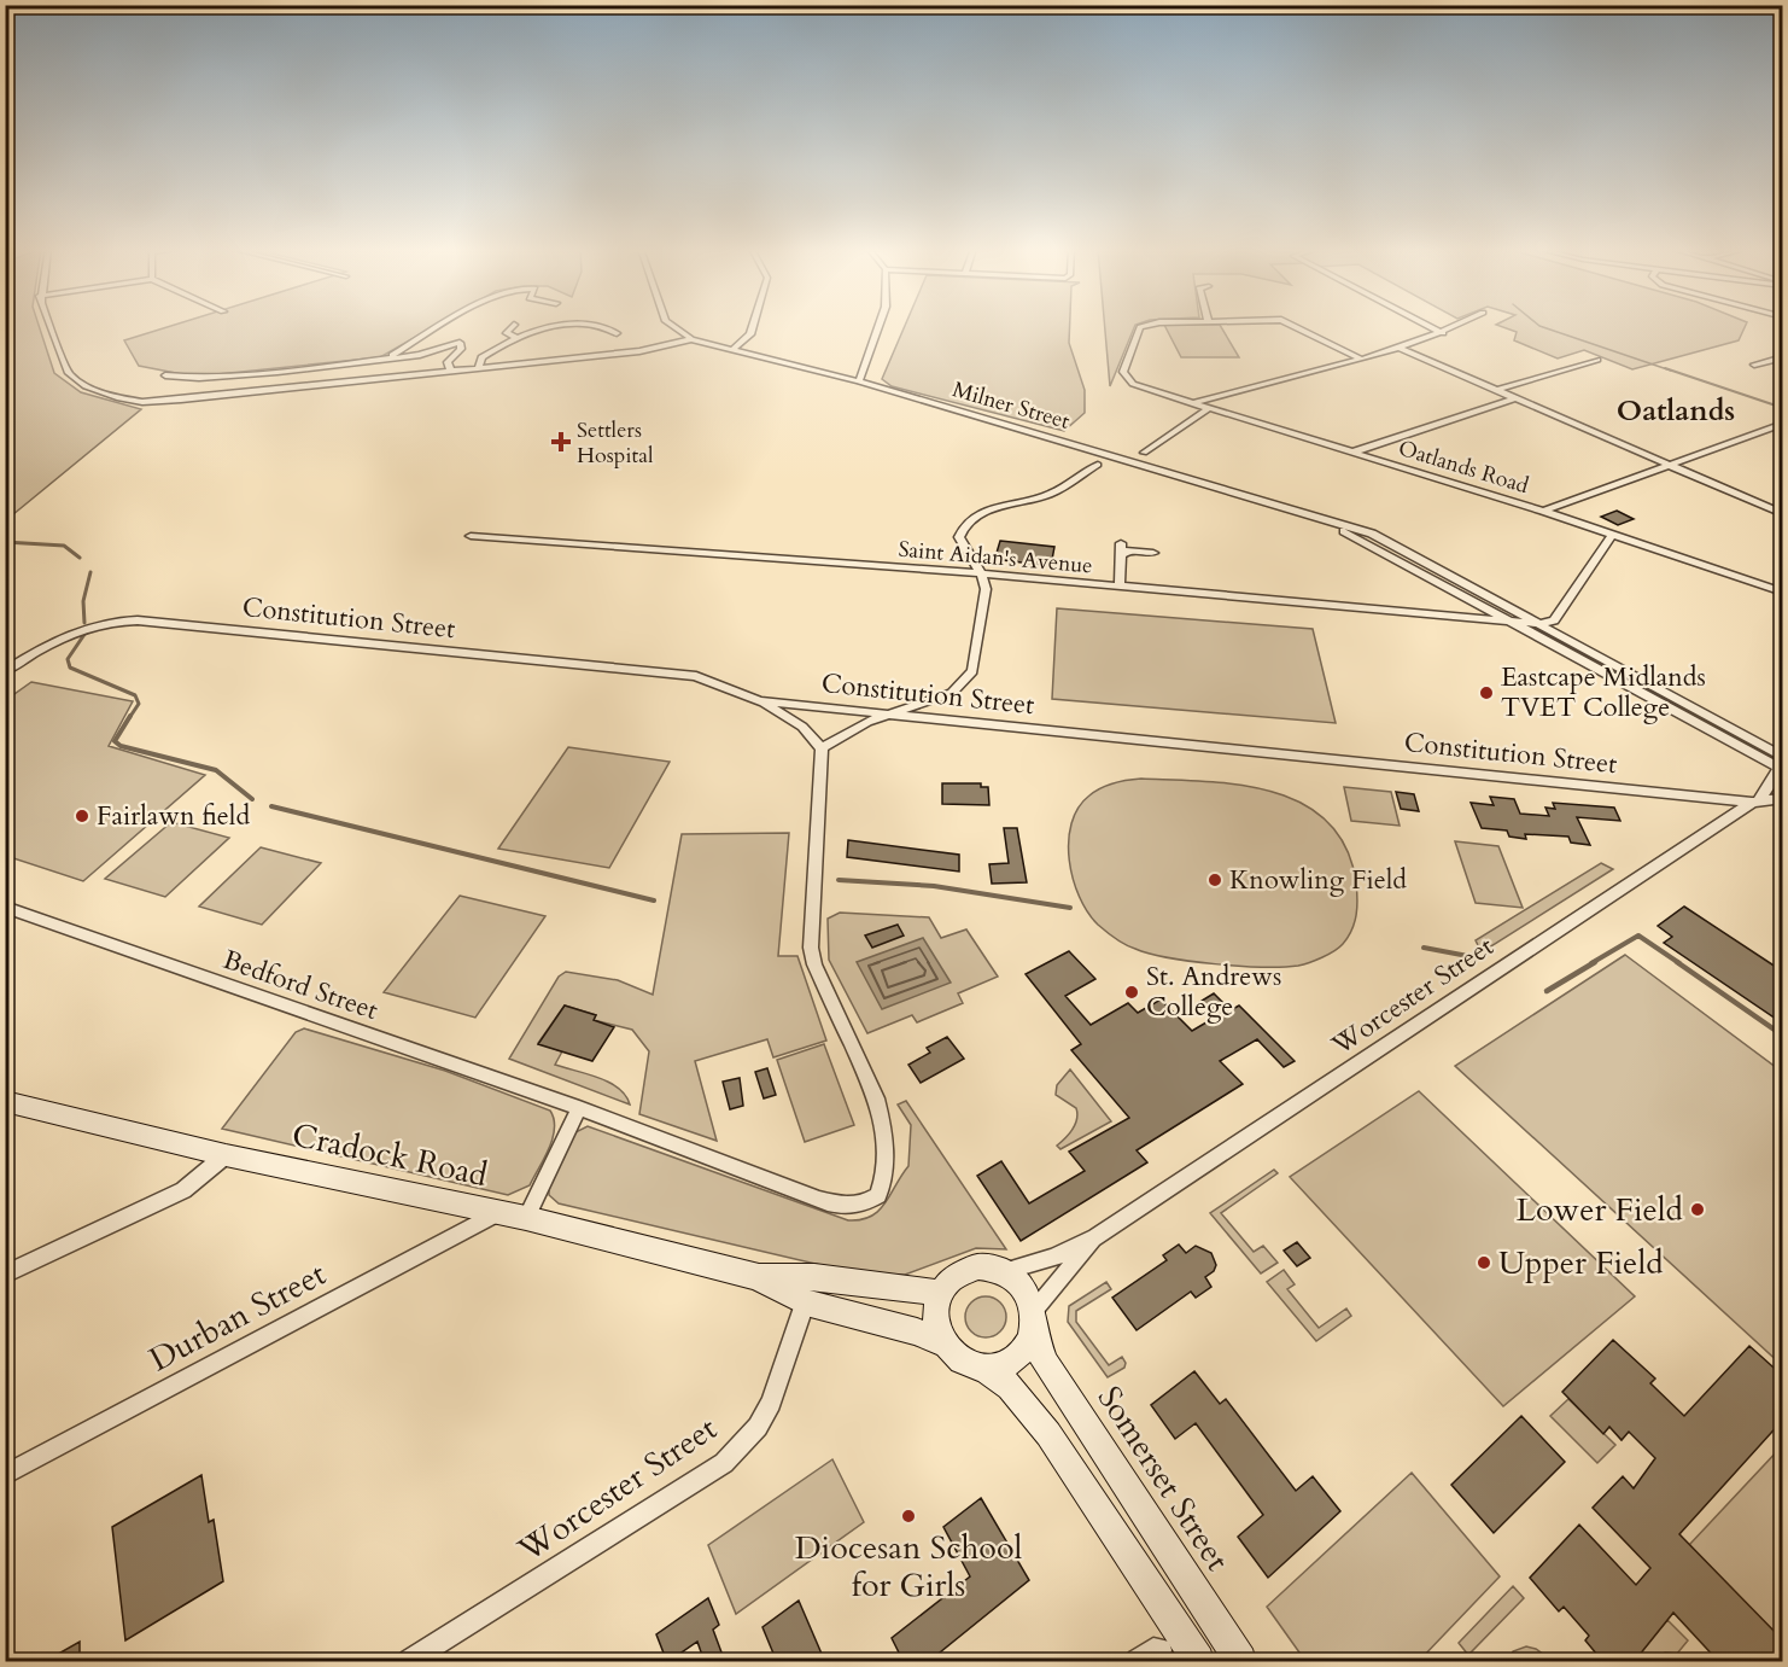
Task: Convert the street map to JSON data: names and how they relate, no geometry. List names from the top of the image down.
{
  "streets": {
    "main road": ["Cradock Road", "Somerset Street"],
    "street": [
      "Milner Street",
      "Oatlands Road",
      "Saint Aidan's Avenue",
      "Constitution Street",
      "Bedford Street",
      "Worcester Street",
      "Durban Street"
    ]
  },
  "crossings": [
    ["Milner Street", "Saint Aidan's Avenue"],
    ["Milner Street", "Worcester Street"],
    ["Constitution Street", "Worcester Street"],
    ["Worcester Street", "Cradock Road"],
    ["Worcester Street", "Somerset Street"],
    ["Cradock Road", "Durban Street"],
    ["Cradock Road", "Somerset Street"]
  ],
  "districts": ["Oatlands"],
  "places": {
    "health": ["Settlers Hospital"],
    "other": [
      "Eastcape Midlands TVET College",
      "Fairlawn field",
      "Knowling Field",
      "St. Andrews College",
      "Lower Field",
      "Upper Field",
      "Diocesan School for Girls"
    ]
  }
}
